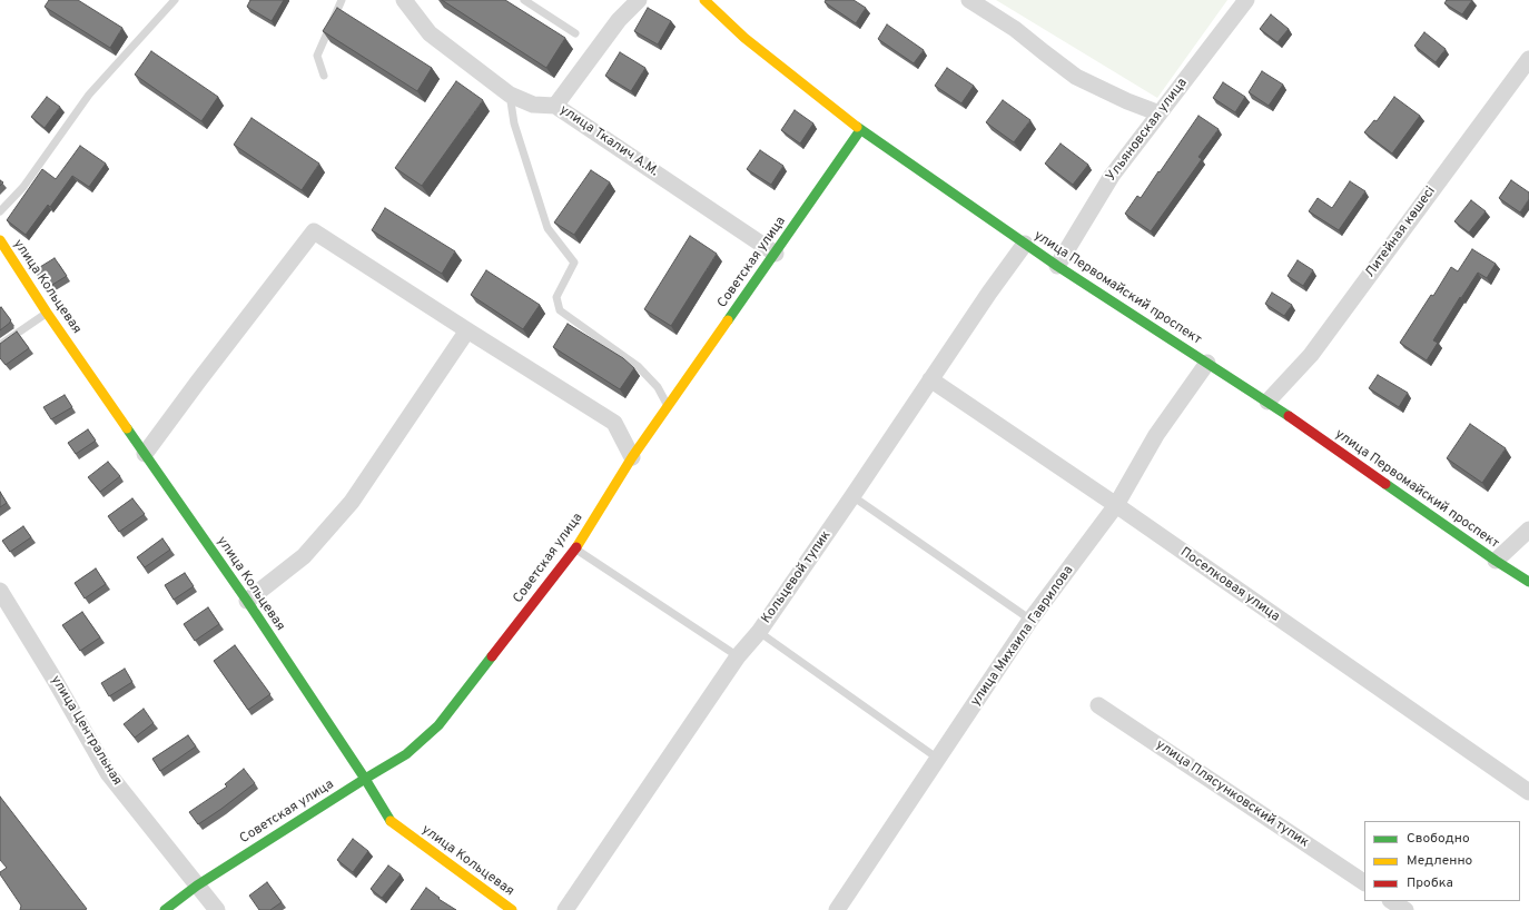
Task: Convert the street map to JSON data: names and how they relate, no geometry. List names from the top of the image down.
{
  "streets": {
    "street": [
      "Ульяновская улица",
      "улица Ткалич А.М.",
      "Литейная көшесі",
      "Советская улица",
      "улица Кольцевая",
      "улица Первомайский проспект",
      "Кольцевой тупик",
      "Поселковая улица",
      "улица Михаила Гаврилова",
      "улица Центральная",
      "улица Плясунковский тупик"
    ]
  },
  "crossings": [
    ["Ульяновская улица", "улица Первомайский проспект"],
    ["улица Ткалич А.М.", "Советская улица"],
    ["Литейная көшесі", "улица Первомайский проспект"],
    ["Советская улица", "улица Кольцевая"],
    ["Советская улица", "улица Первомайский проспект"],
    ["Советская улица", "улица Центральная"],
    ["улица Первомайский проспект", "Кольцевой тупик"],
    ["улица Первомайский проспект", "улица Михаила Гаврилова"],
    ["Кольцевой тупик", "Поселковая улица"],
    ["Поселковая улица", "улица Михаила Гаврилова"]
  ],
  "legend": ["Свободно", "Медленно", "Пробка"]
}
